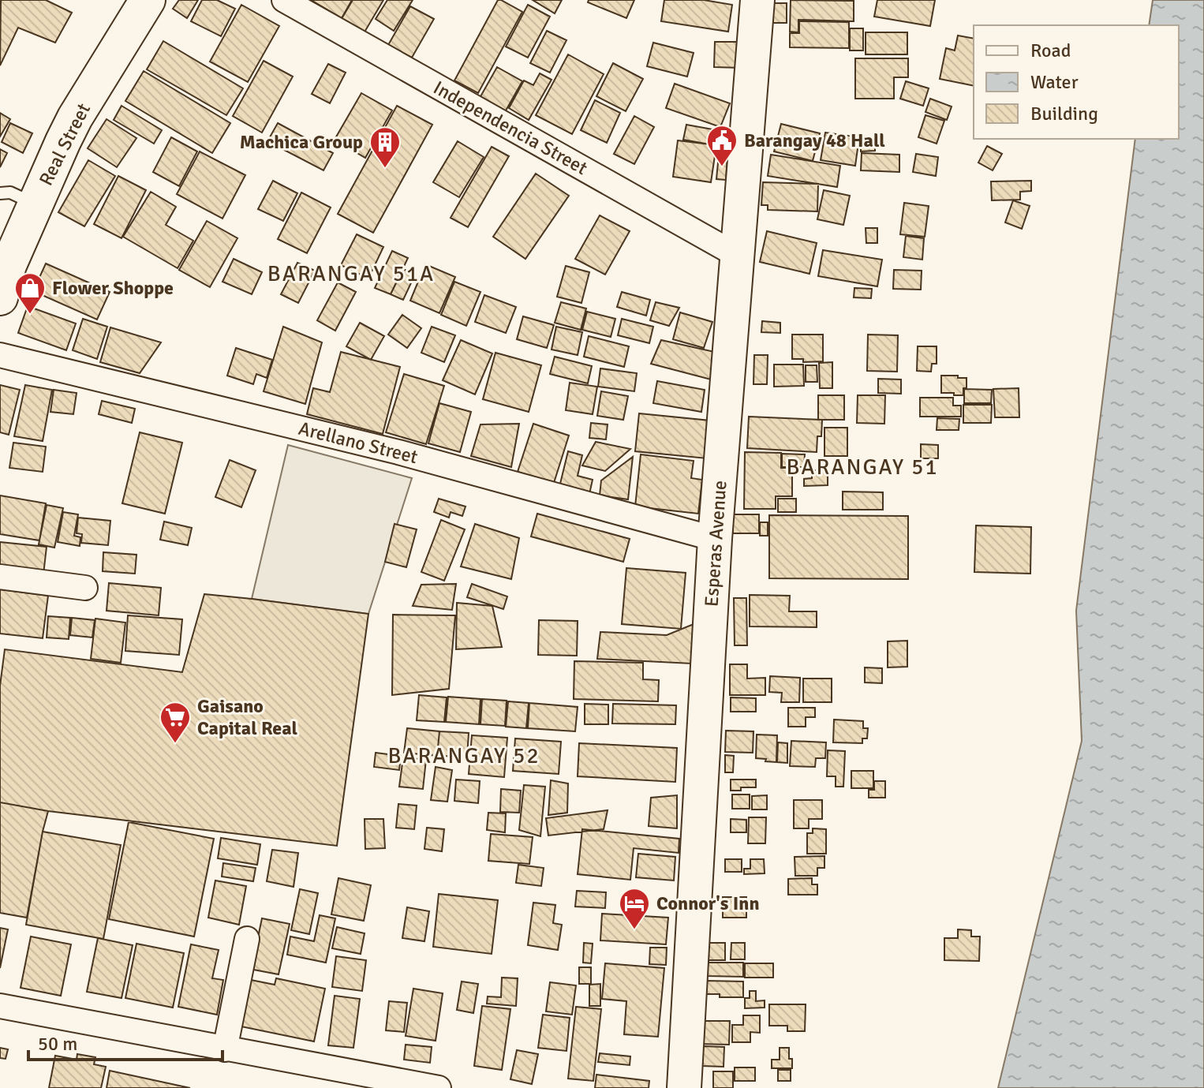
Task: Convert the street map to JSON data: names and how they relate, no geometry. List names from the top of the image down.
{
  "streets": {
    "main road": ["Real Street"],
    "street": ["Independencia Street", "Arellano Street", "Esperas Avenue"]
  },
  "crossings": [
    ["Independencia Street", "Esperas Avenue"],
    ["Arellano Street", "Esperas Avenue"]
  ],
  "districts": ["BARANGAY 51A", "BARANGAY 51", "BARANGAY 52"],
  "places": {
    "public building": ["Barangay 48 Hall"],
    "building": ["Machica Group"],
    "shop": ["Flower Shoppe"],
    "supermarket": ["Gaisano Capital Real"],
    "hotel": ["Connor's Inn"]
  },
  "legend": ["Road", "Water", "Building"],
  "scale_bar": "50 m"
}
